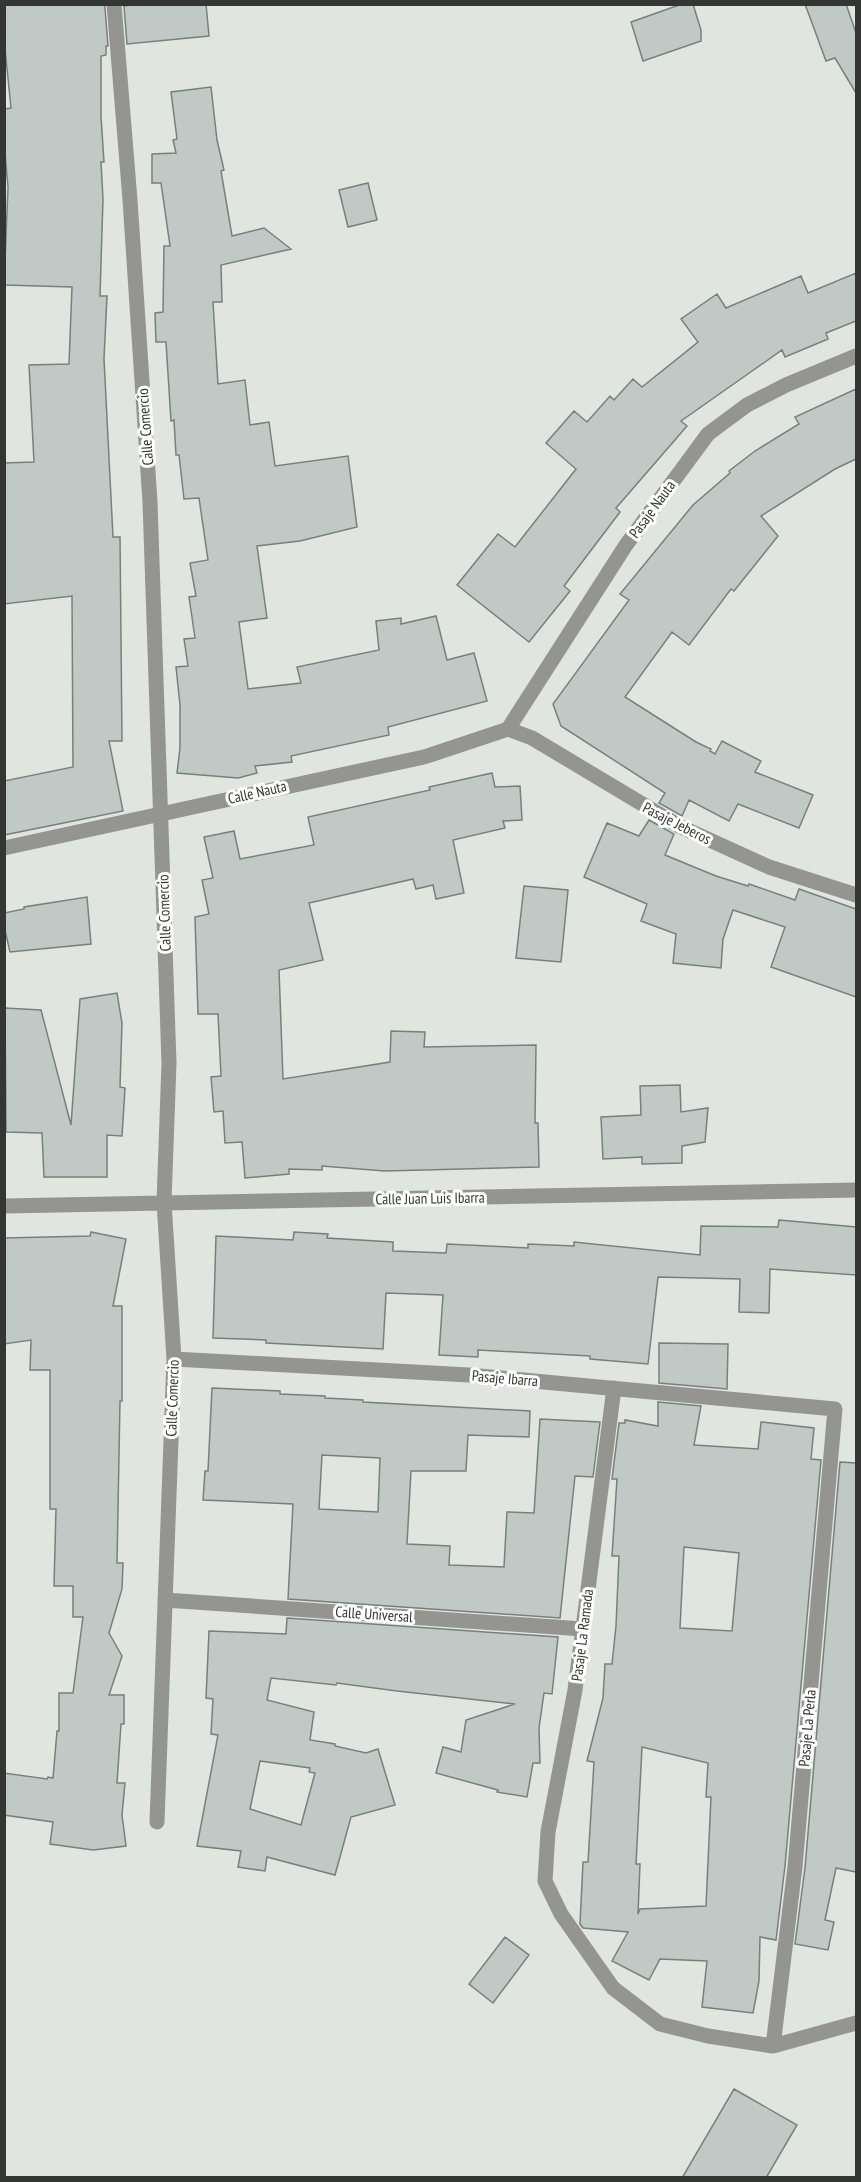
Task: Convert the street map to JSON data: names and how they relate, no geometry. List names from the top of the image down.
{
  "streets": {
    "street": [
      "Calle Comercio",
      "Pasaje Nauta",
      "Calle Nauta",
      "Pasaje Jeberos",
      "Calle Juan Luis Ibarra",
      "Pasaje Ibarra",
      "Calle Universal",
      "Pasaje La Ramada",
      "Pasaje La Perla"
    ]
  },
  "crossings": [
    ["Calle Comercio", "Calle Nauta"],
    ["Calle Comercio", "Calle Juan Luis Ibarra"],
    ["Calle Comercio", "Pasaje Ibarra"],
    ["Calle Comercio", "Calle Universal"],
    ["Pasaje Nauta", "Calle Nauta"],
    ["Pasaje Nauta", "Pasaje Jeberos"],
    ["Calle Nauta", "Pasaje Jeberos"],
    ["Pasaje Ibarra", "Pasaje La Ramada"],
    ["Pasaje Ibarra", "Pasaje La Perla"],
    ["Calle Universal", "Pasaje La Ramada"],
    ["Pasaje La Ramada", "Pasaje La Perla"]
  ]
}
